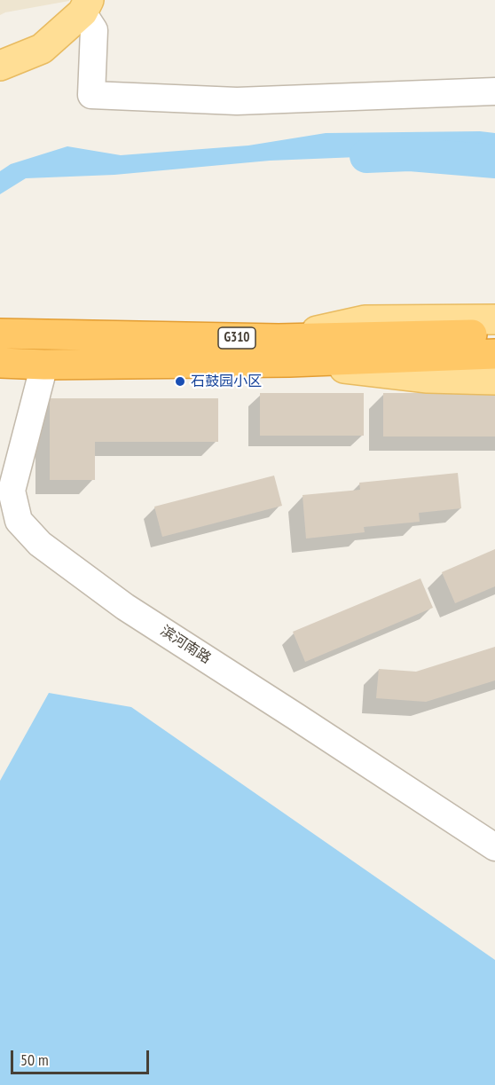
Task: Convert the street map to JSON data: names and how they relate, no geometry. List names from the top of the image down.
{
  "streets": {
    "highway": ["G310"],
    "street": ["滨河南路"]
  },
  "crossings": [
    ["G310", "滨河南路"]
  ],
  "places": ["石鼓园小区"],
  "scale_bar": "50 m"
}
